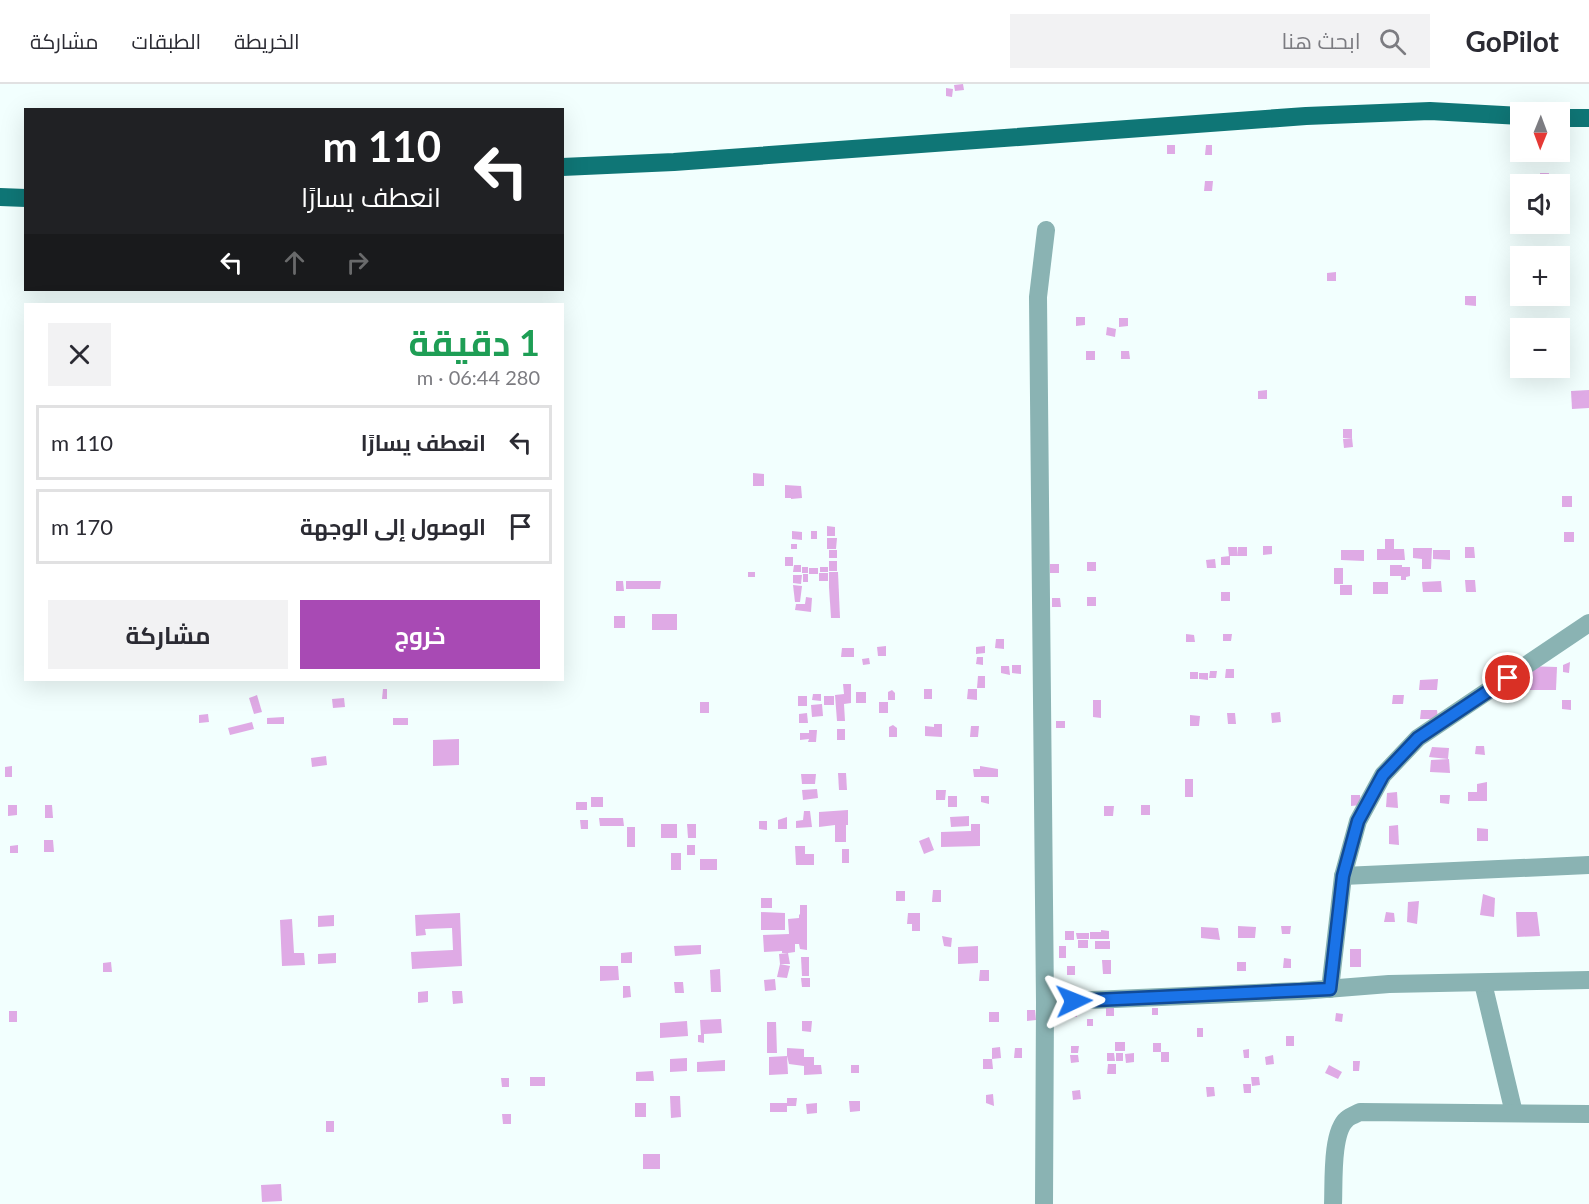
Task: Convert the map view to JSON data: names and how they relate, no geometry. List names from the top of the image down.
{
  "north": "bottom",
  "page": {
    "header": "GoPilot",
    "search": "ابحث هنا",
    "nav": ["الخريطة", "الطبقات", "مشاركة"],
    "map_buttons": ["+", "−"],
    "turn": ["110 m", "انعطف يسارًا"],
    "heading": ["1 دقيقة", "280 m · 06:44"],
    "list": [
      {
        "name": "انعطف يسارًا",
        "value": "110 m"
      },
      {
        "name": "الوصول إلى الوجهة",
        "value": "170 m"
      }
    ],
    "buttons": ["خروج", "مشاركة"]
  }
}
